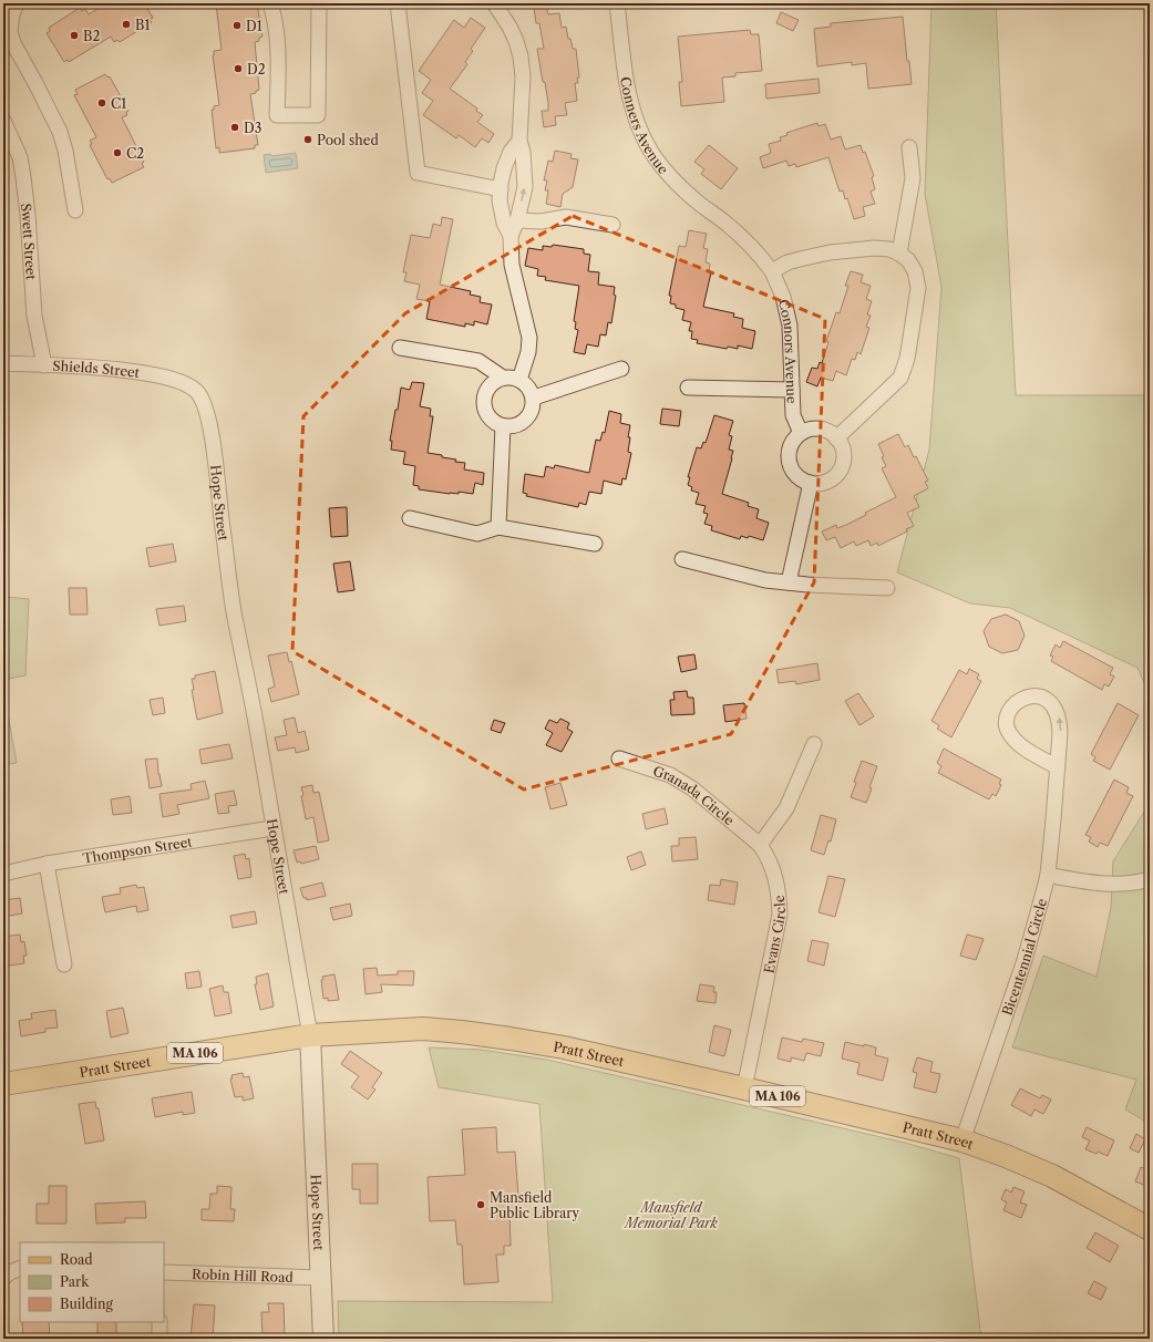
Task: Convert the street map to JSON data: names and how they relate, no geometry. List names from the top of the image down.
{
  "streets": {
    "main road": ["Hope Street", "MA 106", "Pratt Street"],
    "street": [
      "Conners Avenue",
      "Swett Street",
      "Connors Avenue",
      "Shields Street",
      "Granada Circle",
      "Thompson Street",
      "Evans Circle",
      "Bicentennial Circle",
      "Robin Hill Road"
    ]
  },
  "crossings": [
    ["Conners Avenue", "Connors Avenue"],
    ["Swett Street", "Shields Street"],
    ["Shields Street", "Hope Street"],
    ["Hope Street", "Thompson Street"],
    ["Hope Street", "Pratt Street"],
    ["Hope Street", "Robin Hill Road"],
    ["Granada Circle", "Evans Circle"],
    ["Evans Circle", "Pratt Street"],
    ["Bicentennial Circle", "Pratt Street"]
  ],
  "parks": ["Mansfield Memorial Park"],
  "places": [
    "B1",
    "D1",
    "B2",
    "D2",
    "C1",
    "D3",
    "Pool shed",
    "C2",
    "Mansfield Public Library"
  ],
  "legend": ["Road", "Park", "Building"]
}
